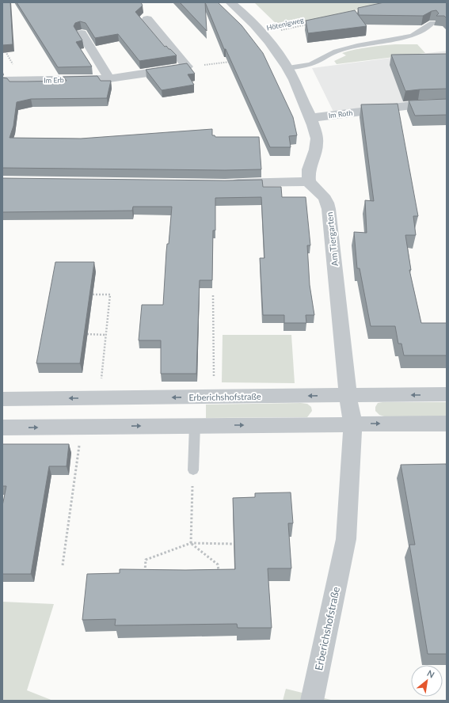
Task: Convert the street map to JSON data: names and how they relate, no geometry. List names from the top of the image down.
{
  "streets": {
    "street": [
      "Im Erb",
      "Im Roth",
      "Am Tiergarten",
      "Erberichshofstraße"
    ],
    "path": ["Hötenigweg"]
  },
  "crossings": [
    ["Am Tiergarten", "Erberichshofstraße"]
  ],
  "north": "top right"
}
